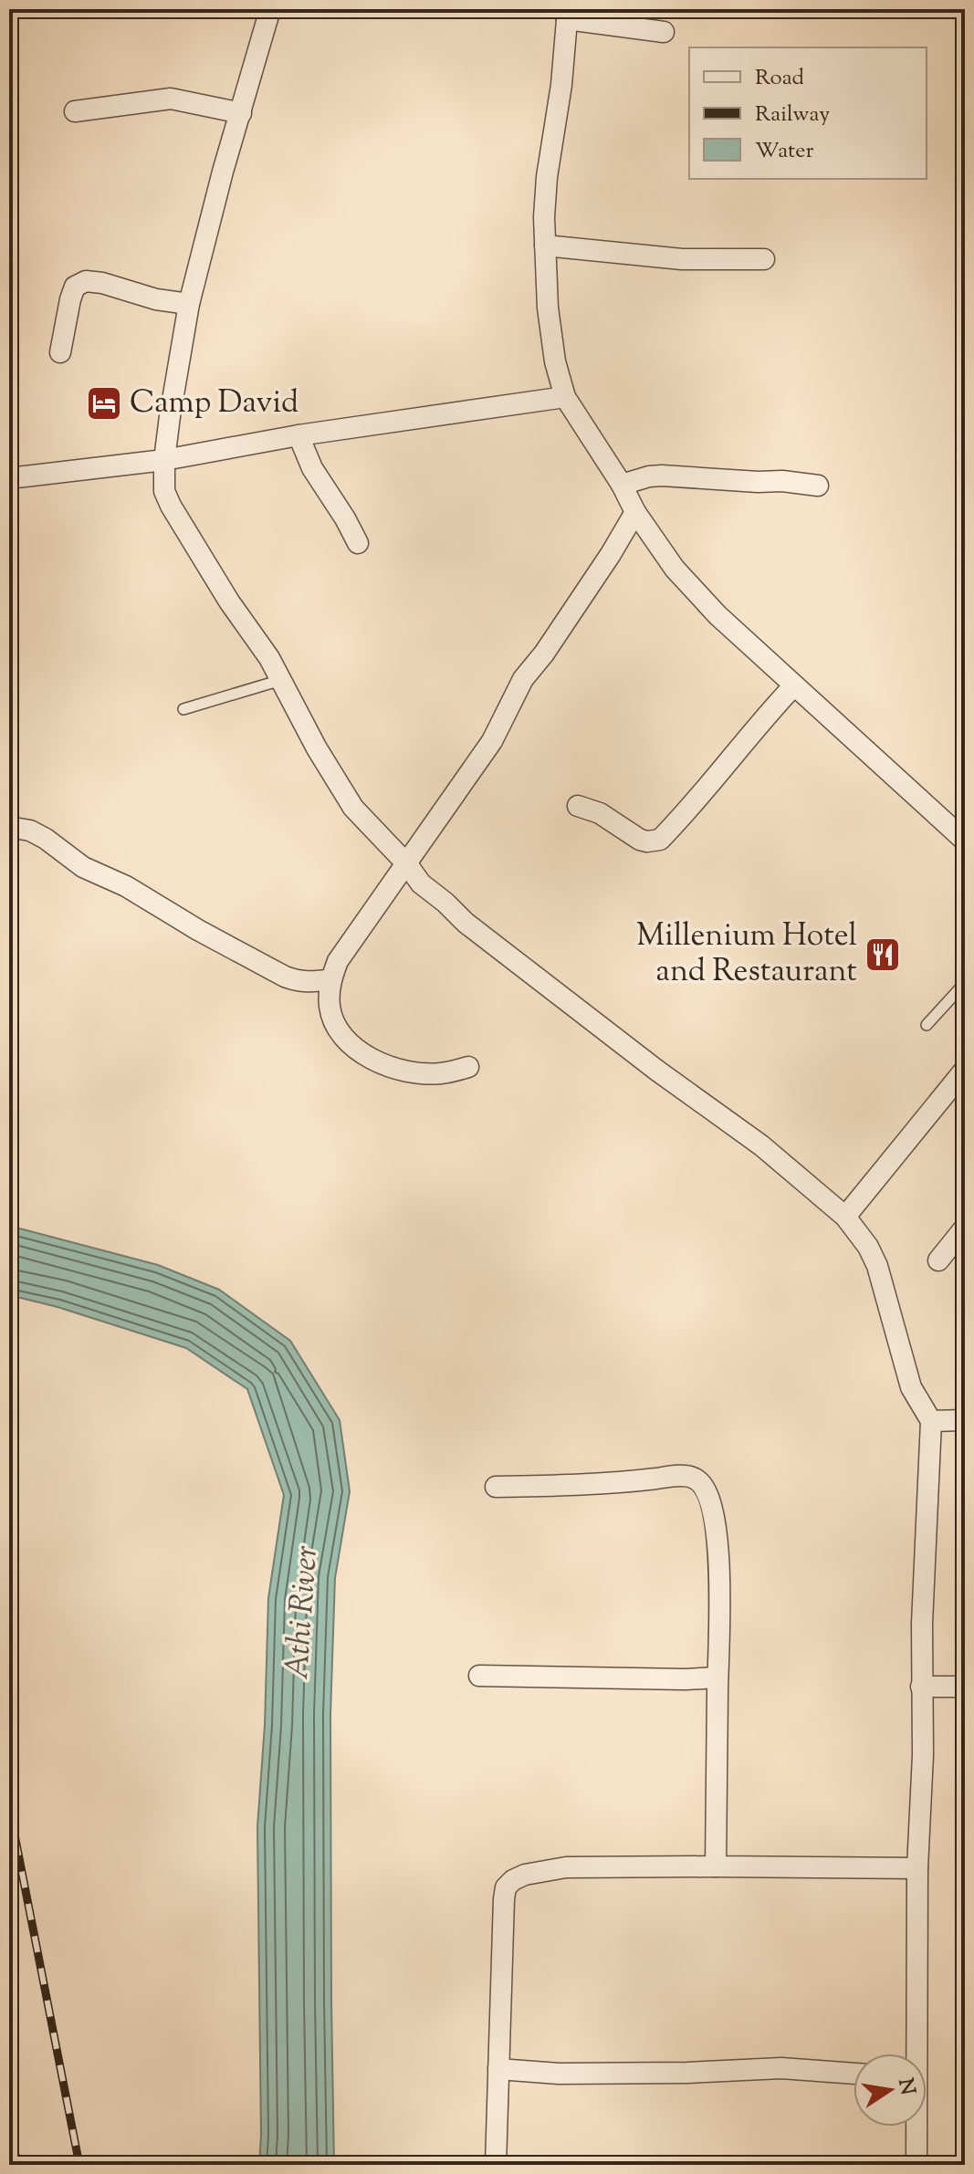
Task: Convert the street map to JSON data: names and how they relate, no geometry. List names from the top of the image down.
{
  "water": ["Athi River"],
  "places": {
    "hotel": ["Camp David"],
    "restaurant": ["Millenium Hotel and Restaurant"]
  },
  "legend": ["Road", "Railway", "Water"],
  "north": "right"
}
